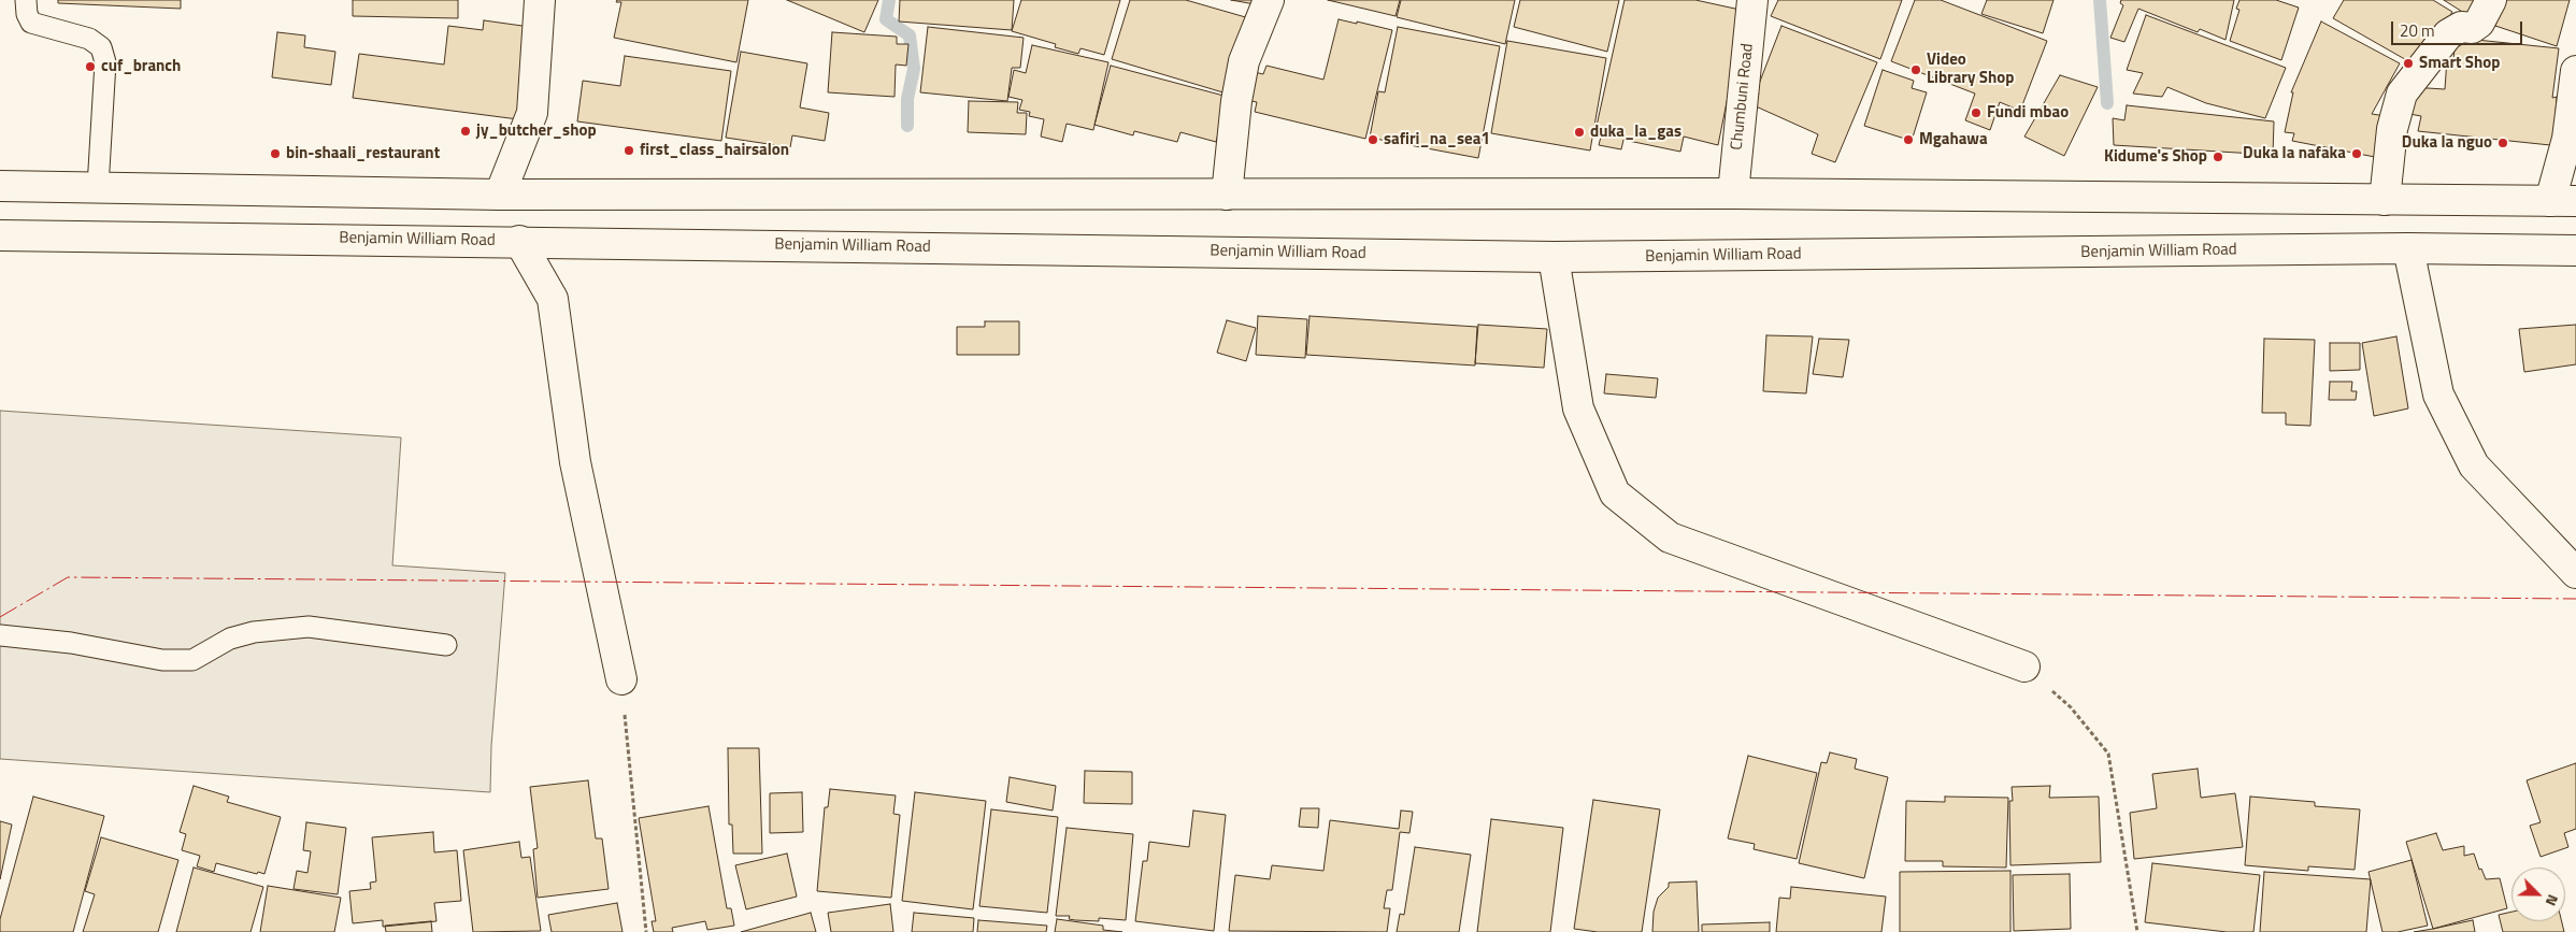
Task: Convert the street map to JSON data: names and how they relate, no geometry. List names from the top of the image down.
{
  "streets": {
    "main road": ["Chumbuni Road", "Benjamin William Road"]
  },
  "places": [
    "Smart Shop",
    "cuf_branch",
    "Video Library Shop",
    "Fundi mbao",
    "jy_butcher_shop",
    "duka_la_gas",
    "safiri_na_sea1",
    "Mgahawa",
    "Duka la nguo",
    "first_class_hairsalon",
    "bin-shaali_restaurant",
    "Duka la nafaka",
    "Kidume's Shop"
  ],
  "scale_bar": "20 m",
  "north": "bottom right"
}
